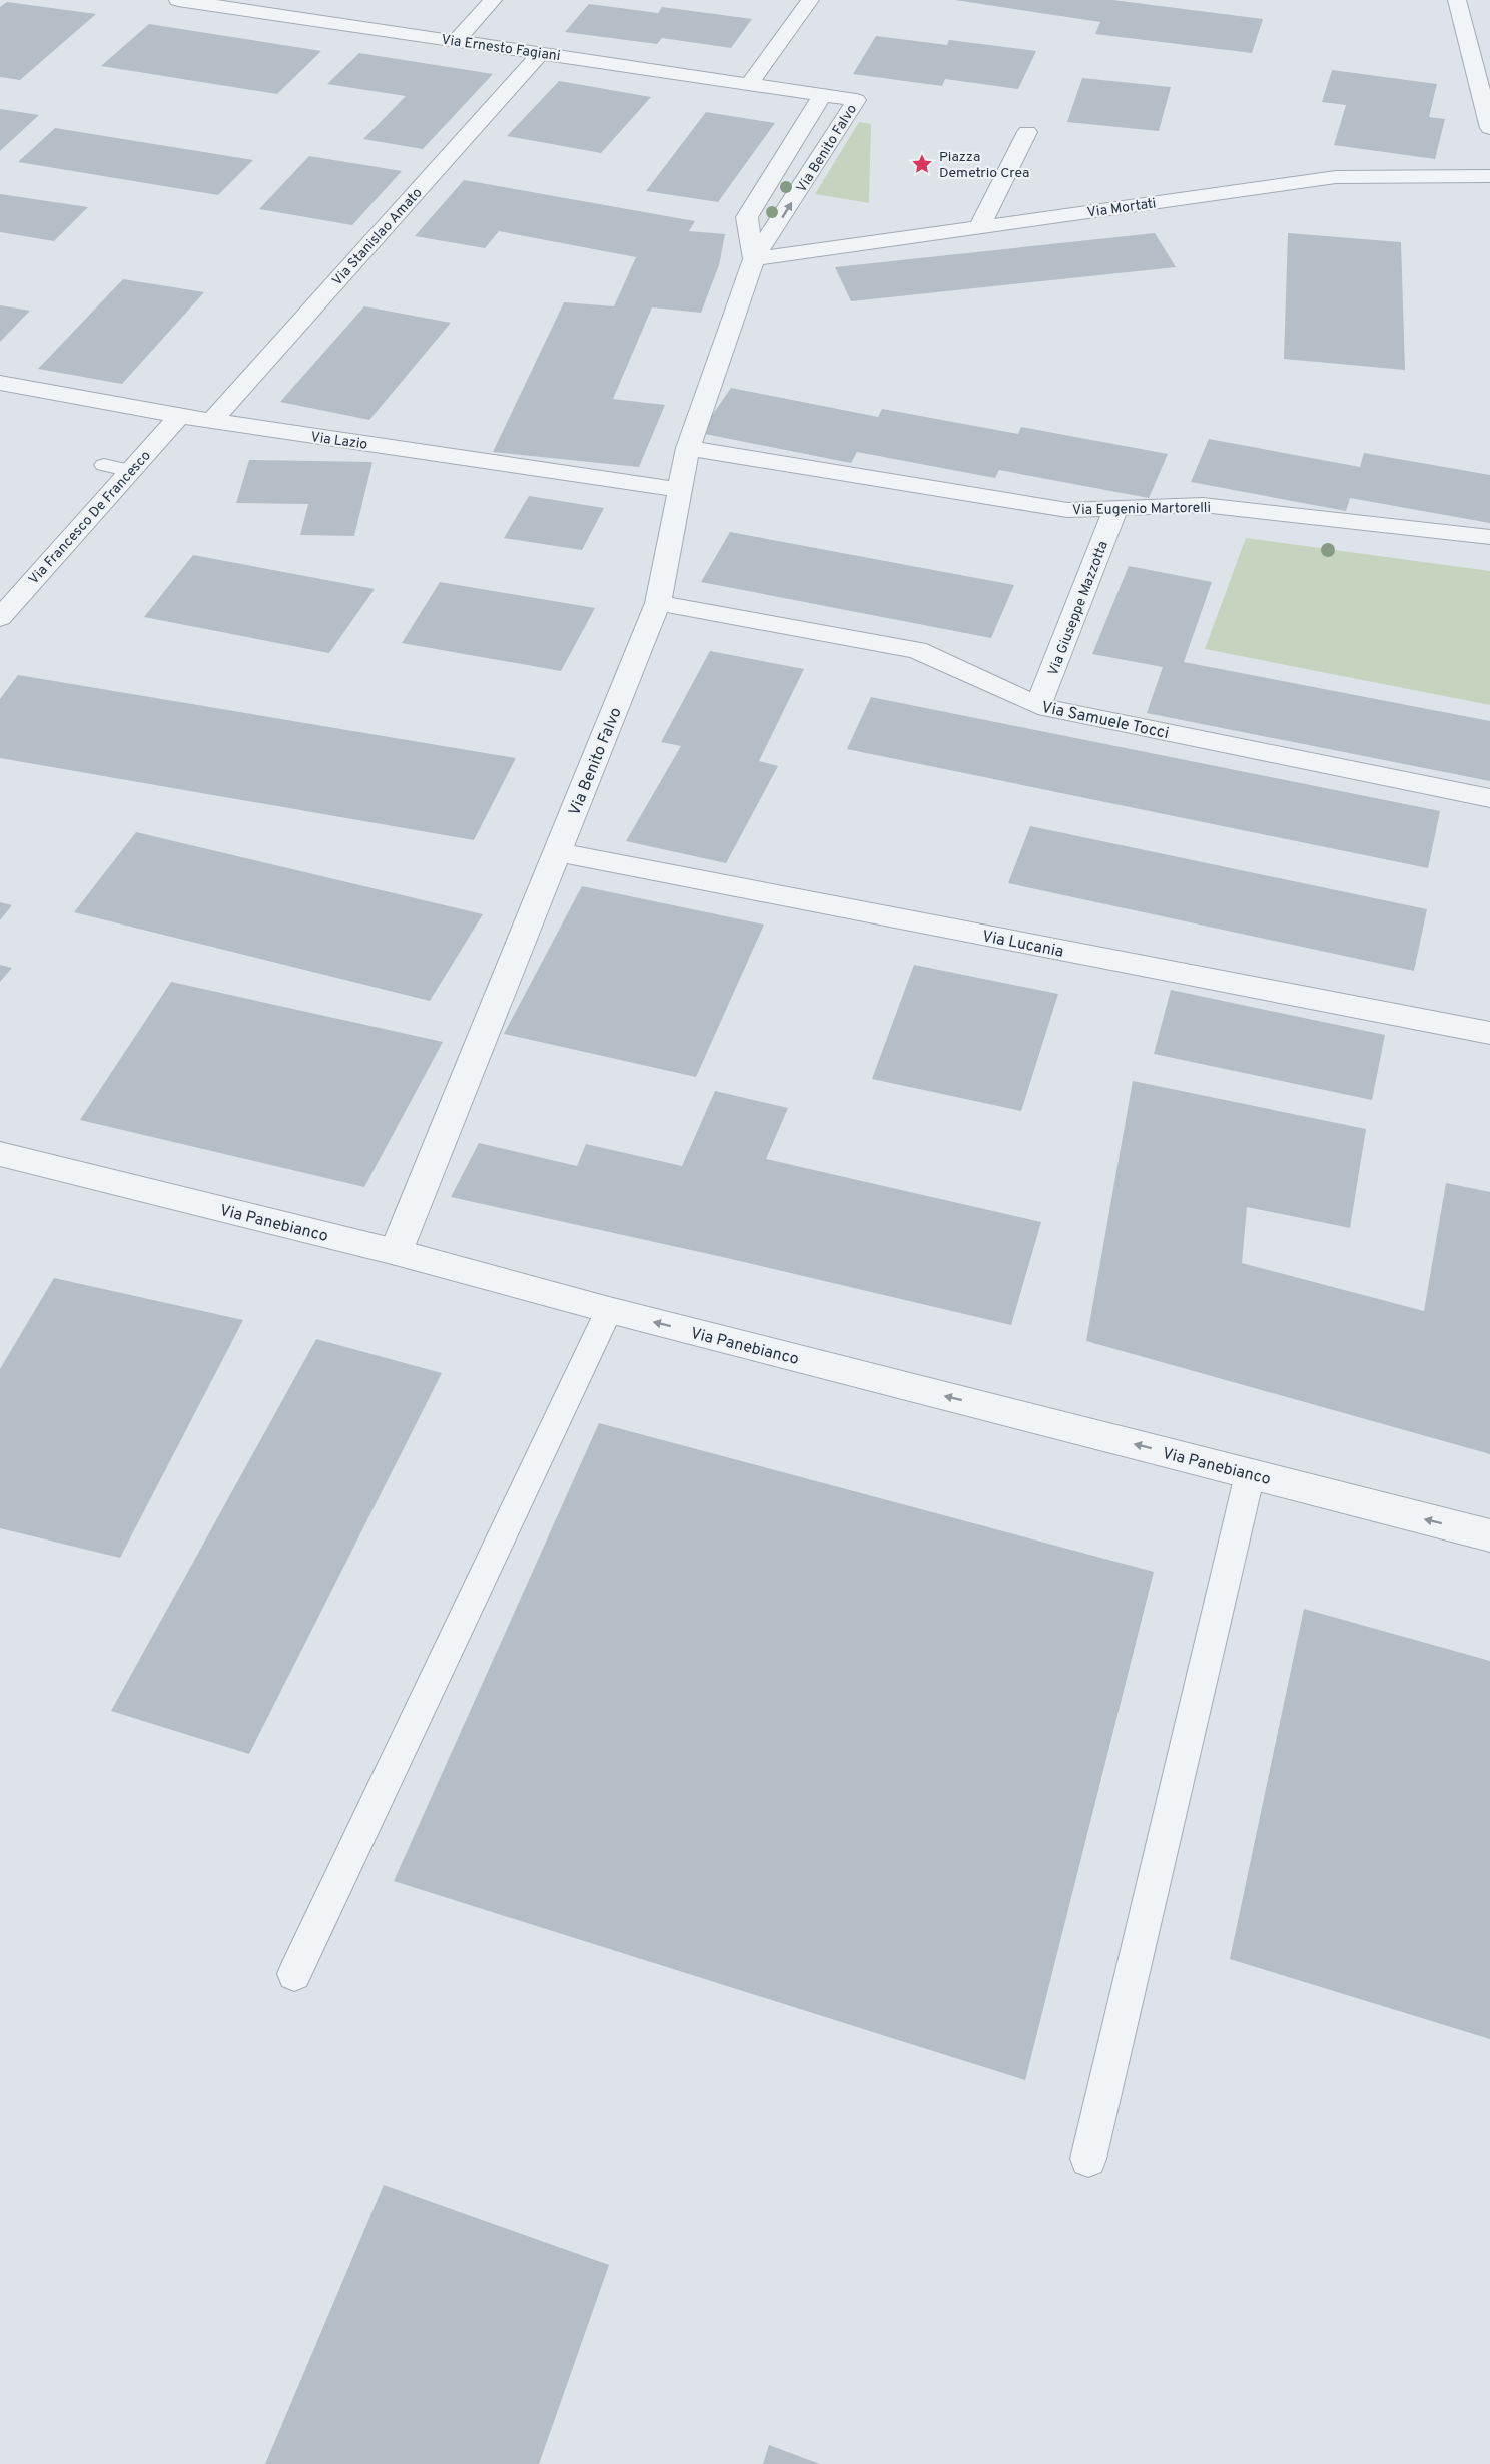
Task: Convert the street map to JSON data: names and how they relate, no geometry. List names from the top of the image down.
{
  "streets": {
    "street": [
      "Via Ernesto Fagiani",
      "Via Benito Falvo",
      "Via Mortati",
      "Via Stanislao Amato",
      "Via Lazio",
      "Via Eugenio Martorelli",
      "Via Francesco De Francesco",
      "Via Giuseppe Mazzotta",
      "Via Samuele Tocci",
      "Via Lucania",
      "Via Panebianco"
    ]
  },
  "crossings": [
    ["Via Ernesto Fagiani", "Via Benito Falvo"],
    ["Via Ernesto Fagiani", "Via Stanislao Amato"],
    ["Via Benito Falvo", "Via Mortati"],
    ["Via Benito Falvo", "Via Lazio"],
    ["Via Benito Falvo", "Via Eugenio Martorelli"],
    ["Via Benito Falvo", "Via Samuele Tocci"],
    ["Via Benito Falvo", "Via Lucania"],
    ["Via Benito Falvo", "Via Panebianco"],
    ["Via Stanislao Amato", "Via Lazio"],
    ["Via Lazio", "Via Francesco De Francesco"],
    ["Via Eugenio Martorelli", "Via Giuseppe Mazzotta"],
    ["Via Giuseppe Mazzotta", "Via Samuele Tocci"]
  ],
  "one_way": ["Via Panebianco"],
  "places": {
    "place": ["Piazza Demetrio Crea"]
  }
}
